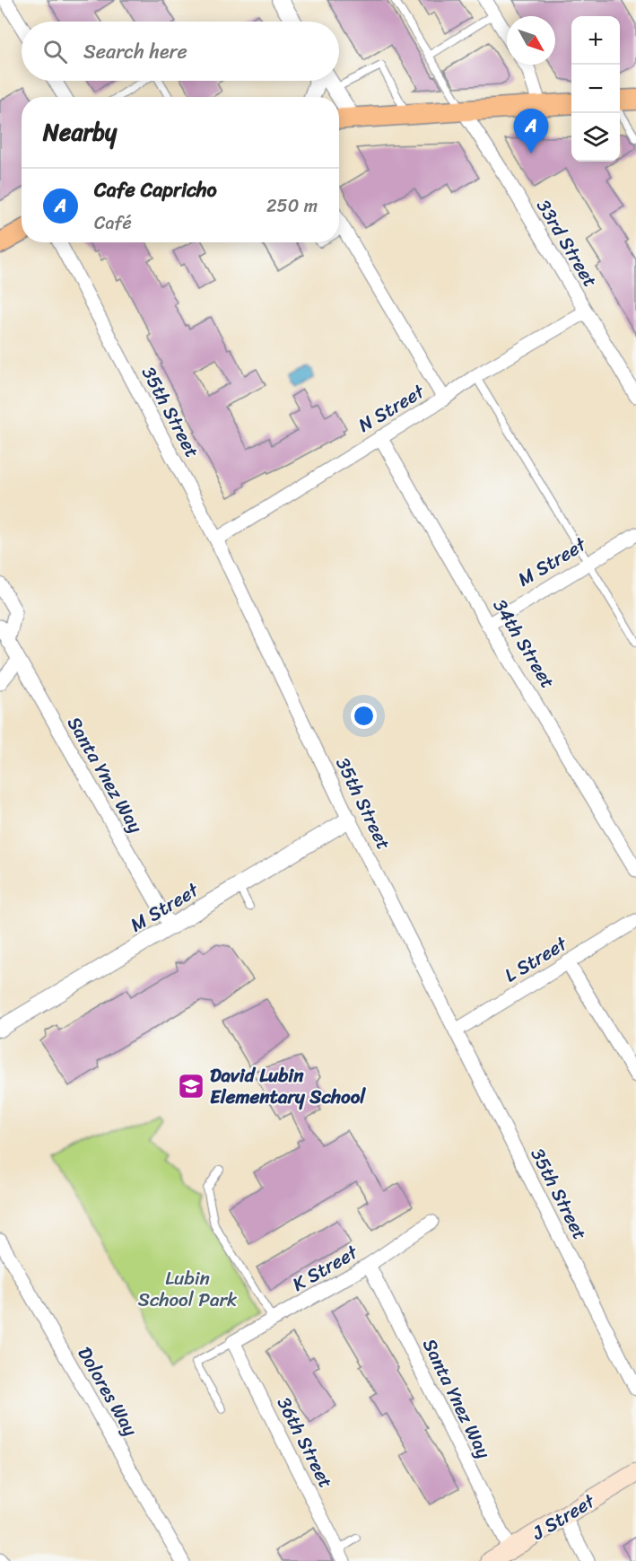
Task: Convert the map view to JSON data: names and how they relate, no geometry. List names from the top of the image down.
{
  "streets": {
    "main road": ["J Street"],
    "street": [
      "33rd Street",
      "N Street",
      "35th Street",
      "M Street",
      "34th Street",
      "Santa Ynez Way",
      "L Street",
      "K Street",
      "Dolores Way",
      "36th Street"
    ]
  },
  "crossings": [
    ["33rd Street", "N Street"],
    ["N Street", "35th Street"],
    ["N Street", "34th Street"],
    ["35th Street", "M Street"],
    ["35th Street", "L Street"],
    ["M Street", "34th Street"],
    ["M Street", "Santa Ynez Way"],
    ["Santa Ynez Way", "K Street"],
    ["Santa Ynez Way", "J Street"],
    ["K Street", "36th Street"]
  ],
  "parks": ["Lubin School Park"],
  "places": {
    "school or university": ["David Lubin Elementary School"]
  },
  "north": "bottom right",
  "page": {
    "map_buttons": ["+", "−"],
    "search": "Search here",
    "heading": "Nearby",
    "pins": "A",
    "list": [
      {
        "mark": "A",
        "name": "Cafe Capricho",
        "note": "Café",
        "value": "250 m"
      }
    ]
  }
}
